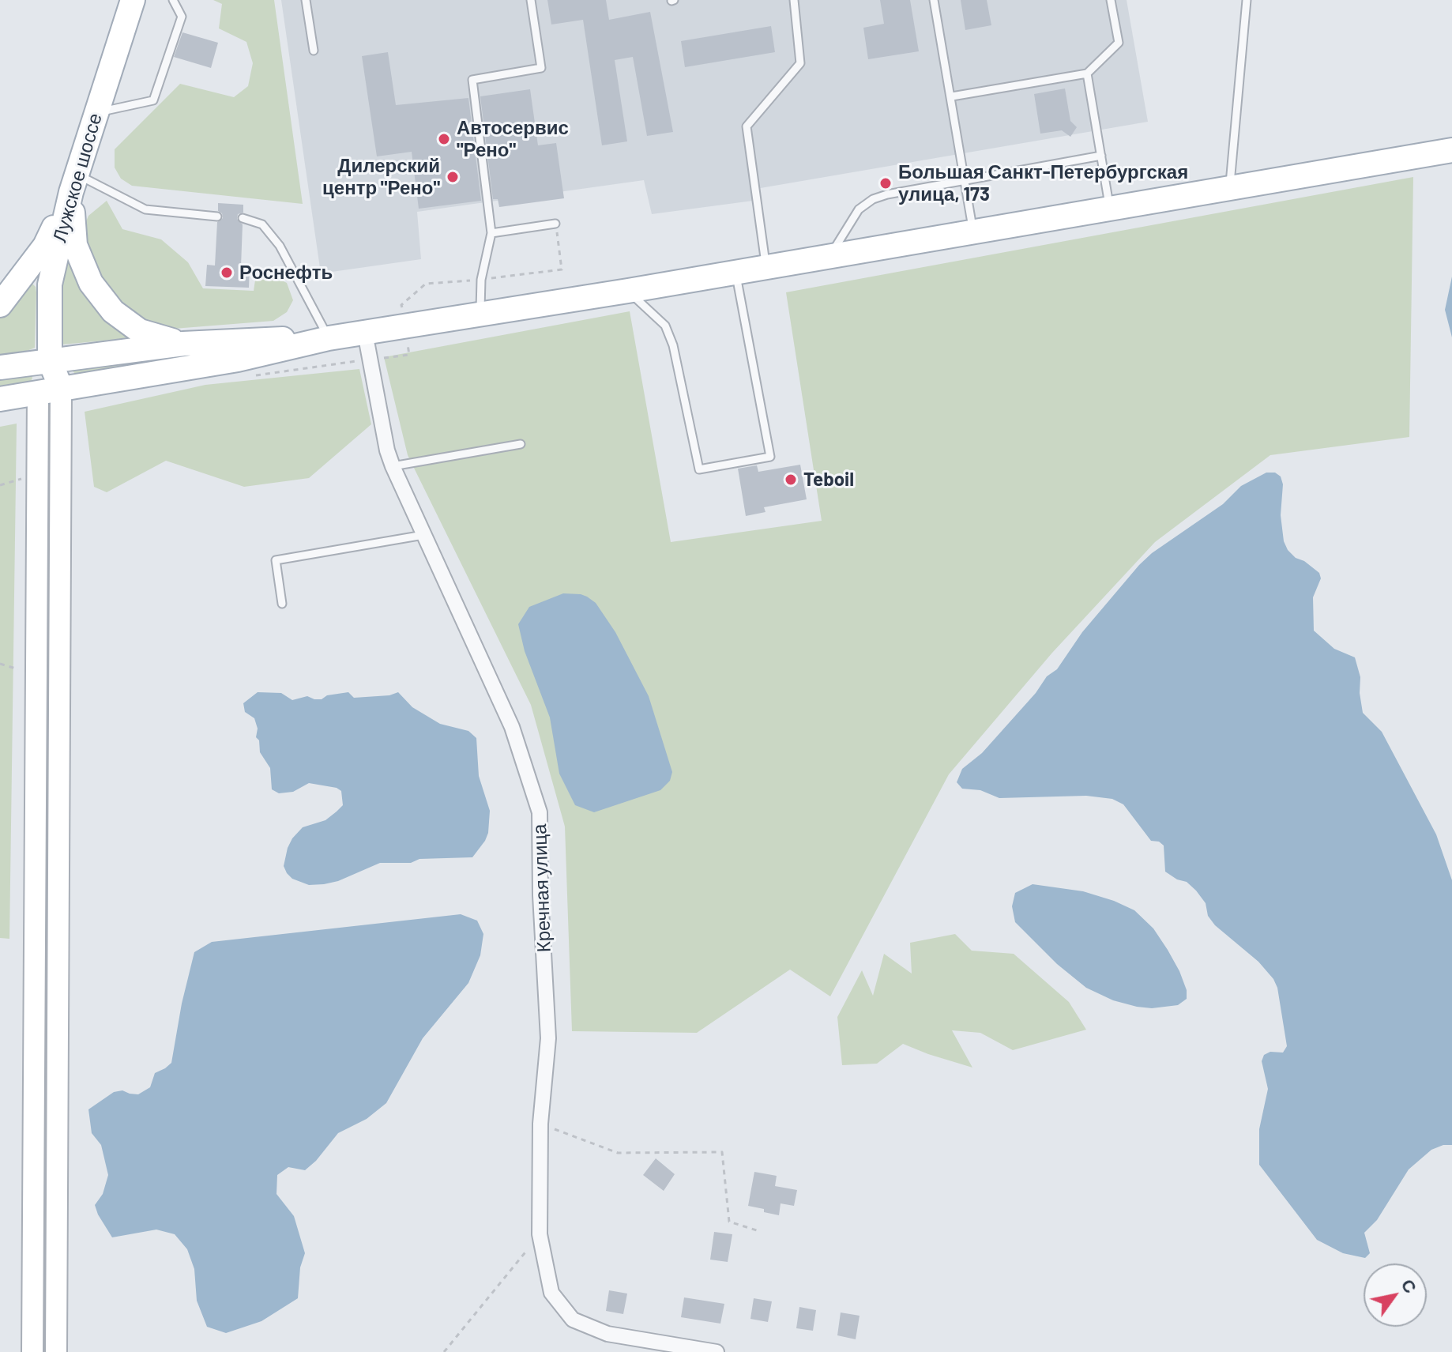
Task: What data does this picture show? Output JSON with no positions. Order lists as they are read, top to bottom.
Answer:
{
  "streets": {
    "main road": ["Лужское шоссе"],
    "street": ["Кречная улица"]
  },
  "places": [
    "Автосервис \"Рено\"",
    "Дилерский центр \"Рено\"",
    "Большая Санкт-Петербургская улица, 173",
    "Роснефть",
    "Teboil"
  ],
  "north": "top right"
}
